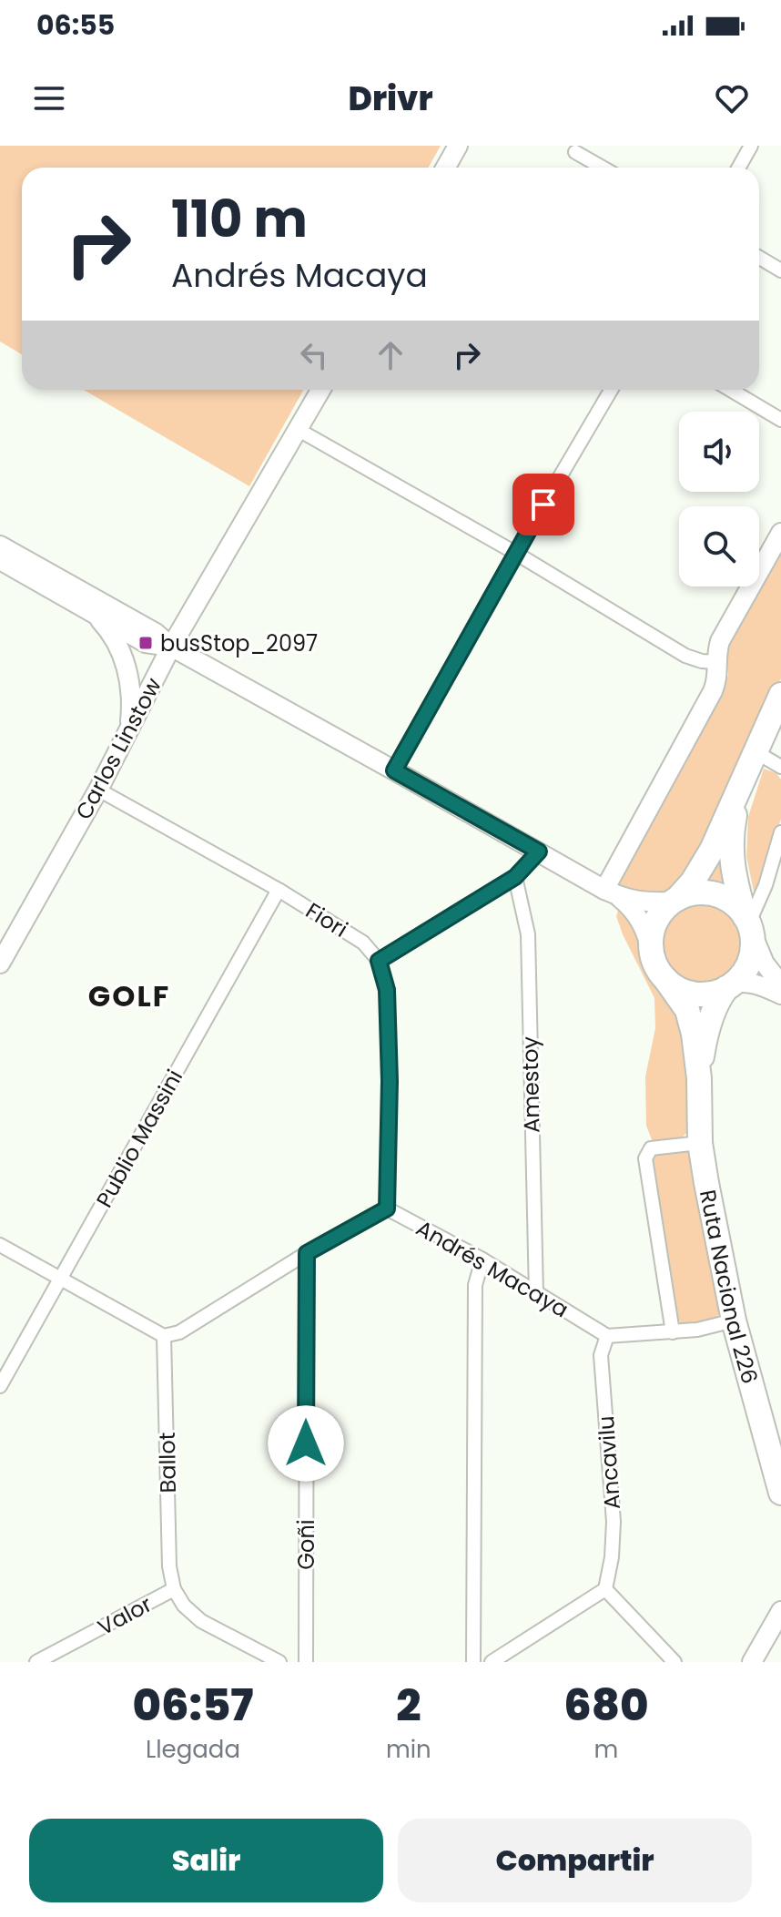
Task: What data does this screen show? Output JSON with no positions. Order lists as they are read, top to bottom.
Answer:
{
  "streets": {
    "highway": ["Ruta Nacional 226"],
    "main road": ["Carlos Linstow"],
    "street": [
      "Fiori",
      "Amestoy",
      "Publio Massini",
      "Andrés Macaya",
      "Ballot",
      "Ancavilu",
      "Goñi",
      "Valor"
    ]
  },
  "crossings": [
    ["Carlos Linstow", "Fiori"],
    ["Fiori", "Publio Massini"],
    ["Amestoy", "Andrés Macaya"],
    ["Andrés Macaya", "Ancavilu"],
    ["Ballot", "Valor"]
  ],
  "districts": ["GOLF"],
  "places": {
    "transit": ["busStop_2097"]
  },
  "page": {
    "status": "06:55",
    "header": "Drivr",
    "turn": ["110 m", "Andrés Macaya"],
    "eta": [
      "06:57",
      "Llegada",
      "2",
      "min",
      "680",
      "m"
    ],
    "buttons": ["Salir", "Compartir"]
  }
}
